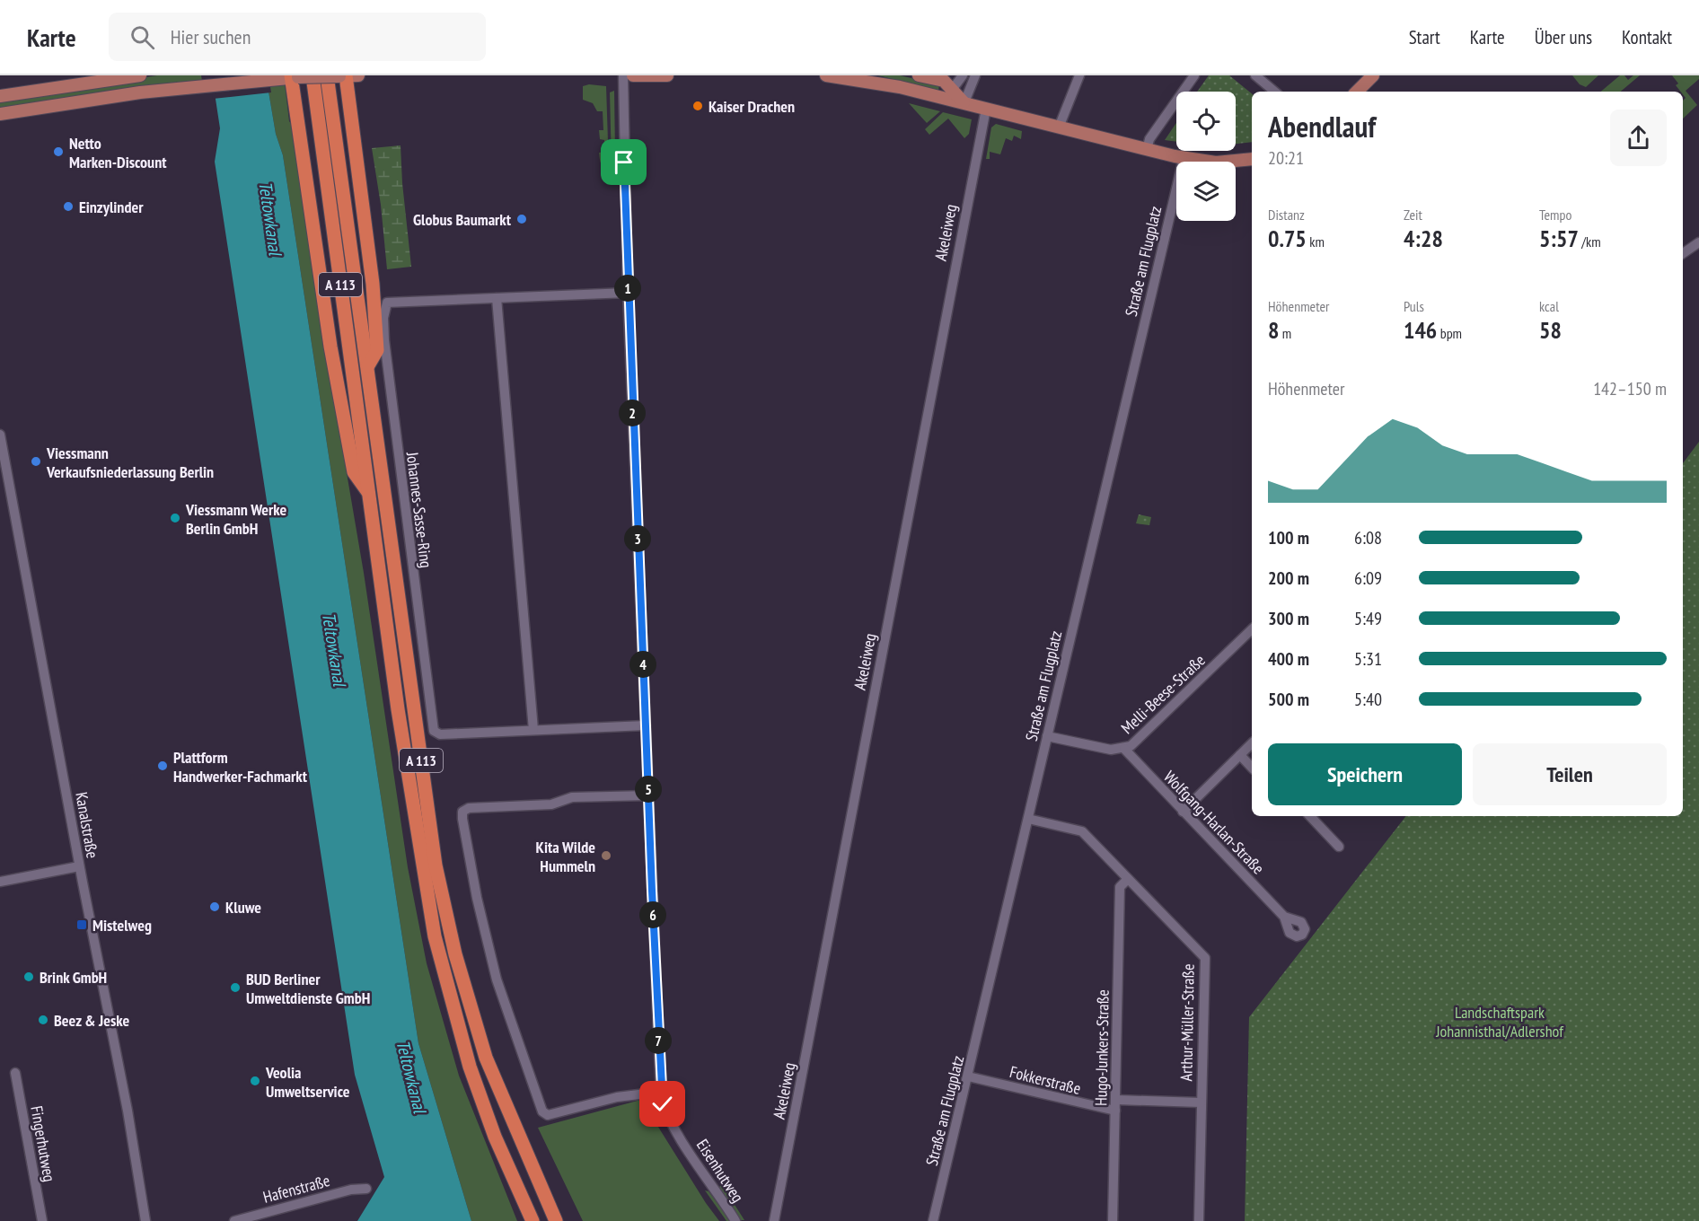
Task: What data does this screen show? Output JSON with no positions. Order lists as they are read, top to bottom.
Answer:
{
  "streets": {
    "highway": ["A 113"],
    "street": [
      "Akeleiweg",
      "Straße am Flugplatz",
      "Johannes-Sasse-Ring",
      "Melli-Beese-Straße",
      "Wolfgang-Harlan-Straße",
      "Kanalstraße",
      "Arthur-Müller-Straße",
      "Hugo-Junkers-Straße",
      "Fokkerstraße",
      "Fingerhutweg",
      "Eisenhutweg",
      "Hafenstraße"
    ]
  },
  "crossings": [
    ["Straße am Flugplatz", "Melli-Beese-Straße"],
    ["Straße am Flugplatz", "Arthur-Müller-Straße"],
    ["Straße am Flugplatz", "Fokkerstraße"],
    ["Johannes-Sasse-Ring", "Eisenhutweg"],
    ["Melli-Beese-Straße", "Wolfgang-Harlan-Straße"],
    ["Arthur-Müller-Straße", "Hugo-Junkers-Straße"],
    ["Hugo-Junkers-Straße", "Fokkerstraße"]
  ],
  "water": ["Teltowkanal"],
  "parks": ["Landschaftspark Johannisthal/Adlershof"],
  "places": {
    "other": [
      "Kaiser Drachen",
      "Netto Marken-Discount",
      "Einzylinder",
      "Globus Baumarkt",
      "Viessmann Verkaufsniederlassung Berlin",
      "Viessmann Werke Berlin GmbH",
      "Plattform Handwerker-Fachmarkt",
      "Kita Wilde Hummeln",
      "Kluwe",
      "Brink GmbH",
      "BUD Berliner Umweltdienste GmbH",
      "Beez & Jeske",
      "Veolia Umweltservice"
    ],
    "transit": ["Mistelweg"]
  },
  "page": {
    "header": "Karte",
    "search": "Hier suchen",
    "nav": [
      "Start",
      "Karte",
      "Über uns",
      "Kontakt"
    ],
    "heading": ["Abendlauf", "20:21"],
    "stats": [
      ["Distanz", "0.75 km"],
      ["Zeit", "4:28"],
      ["Tempo", "5:57 /km"],
      ["Höhenmeter", "8 m"],
      ["Puls", "146 bpm"],
      ["kcal", "58"]
    ],
    "pins": [
      "1",
      "2",
      "3",
      "4",
      "5",
      "6",
      "7"
    ],
    "chart": ["Höhenmeter", "142–150 m"],
    "list": [
      {
        "name": "100 m",
        "note": "6:08"
      },
      {
        "name": "200 m",
        "note": "6:09"
      },
      {
        "name": "300 m",
        "note": "5:49"
      },
      {
        "name": "400 m",
        "note": "5:31"
      },
      {
        "name": "500 m",
        "note": "5:40"
      }
    ],
    "buttons": ["Speichern", "Teilen"]
  }
}
